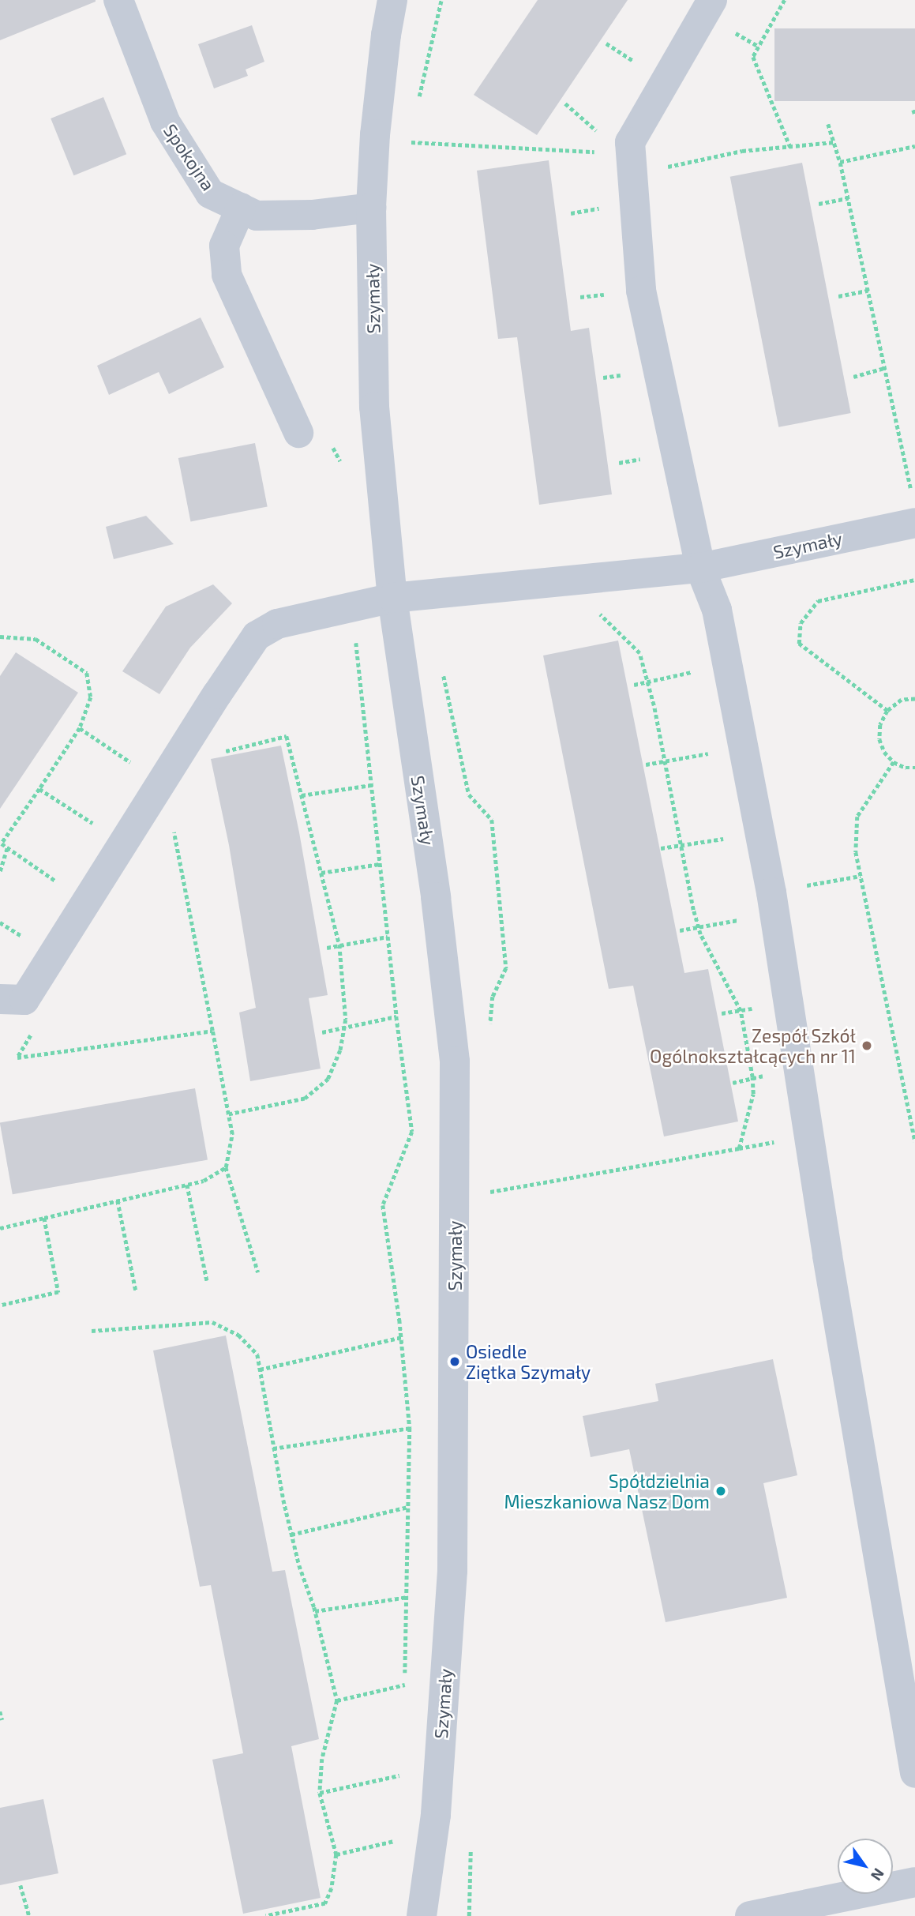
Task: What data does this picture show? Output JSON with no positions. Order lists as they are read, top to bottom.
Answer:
{
  "streets": {
    "street": ["Spokojna", "Szymały"]
  },
  "crossings": [
    ["Spokojna", "Szymały"]
  ],
  "places": ["Zespół Szkół Ogólnokształcących nr 11", "Osiedle Ziętka Szymały", "Spółdzielnia Mieszkaniowa Nasz Dom"],
  "north": "bottom right"
}
